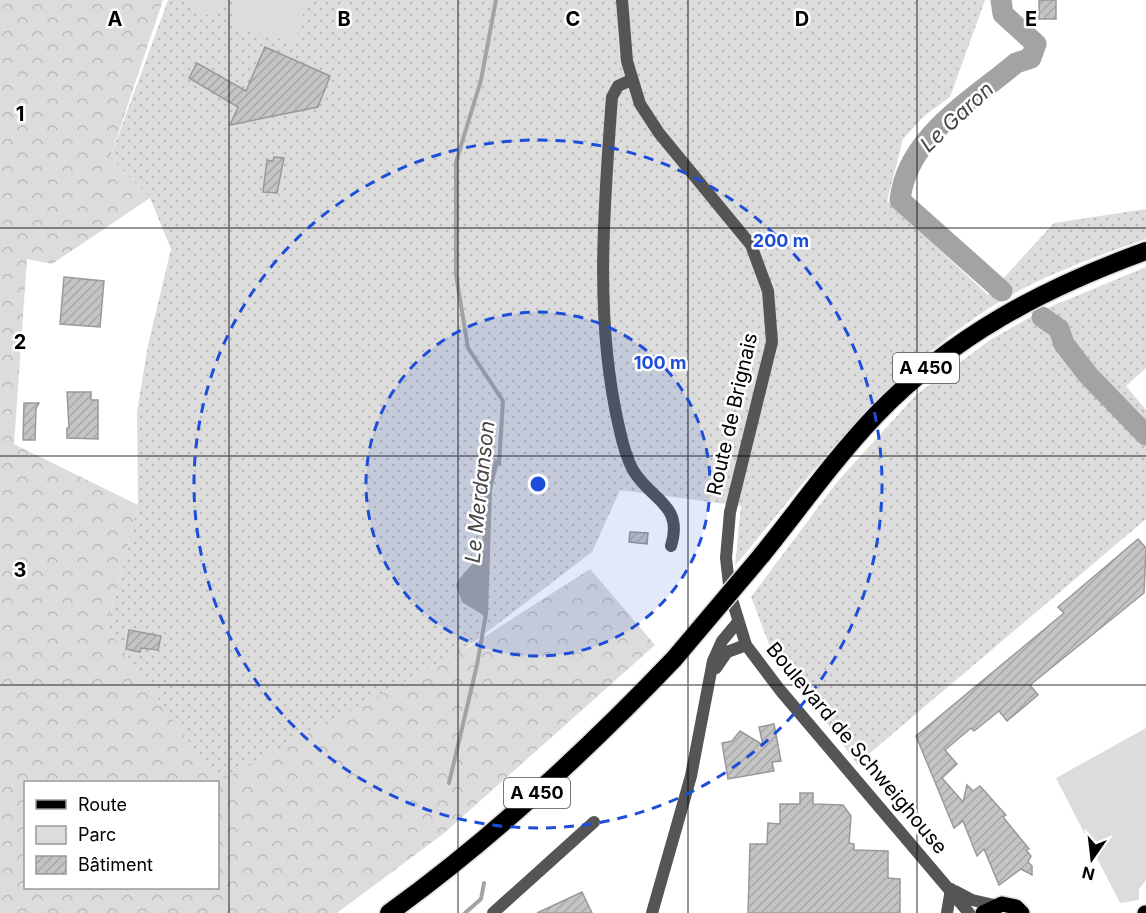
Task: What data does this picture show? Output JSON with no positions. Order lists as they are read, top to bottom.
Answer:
{
  "streets": {
    "highway": ["A 450"],
    "street": ["Route de Brignais", "Boulevard de Schweighouse"]
  },
  "crossings": [
    ["Route de Brignais", "Boulevard de Schweighouse"]
  ],
  "water": ["Le Garon", "Le Merdanson"],
  "legend": ["Route", "Parc", "Bâtiment"],
  "north": "bottom",
  "grid": {
    "columns": [
      "A",
      "B",
      "C",
      "D",
      "E"
    ],
    "rows": ["1", "2", "3"]
  },
  "rings": ["200 m", "100 m"]
}
